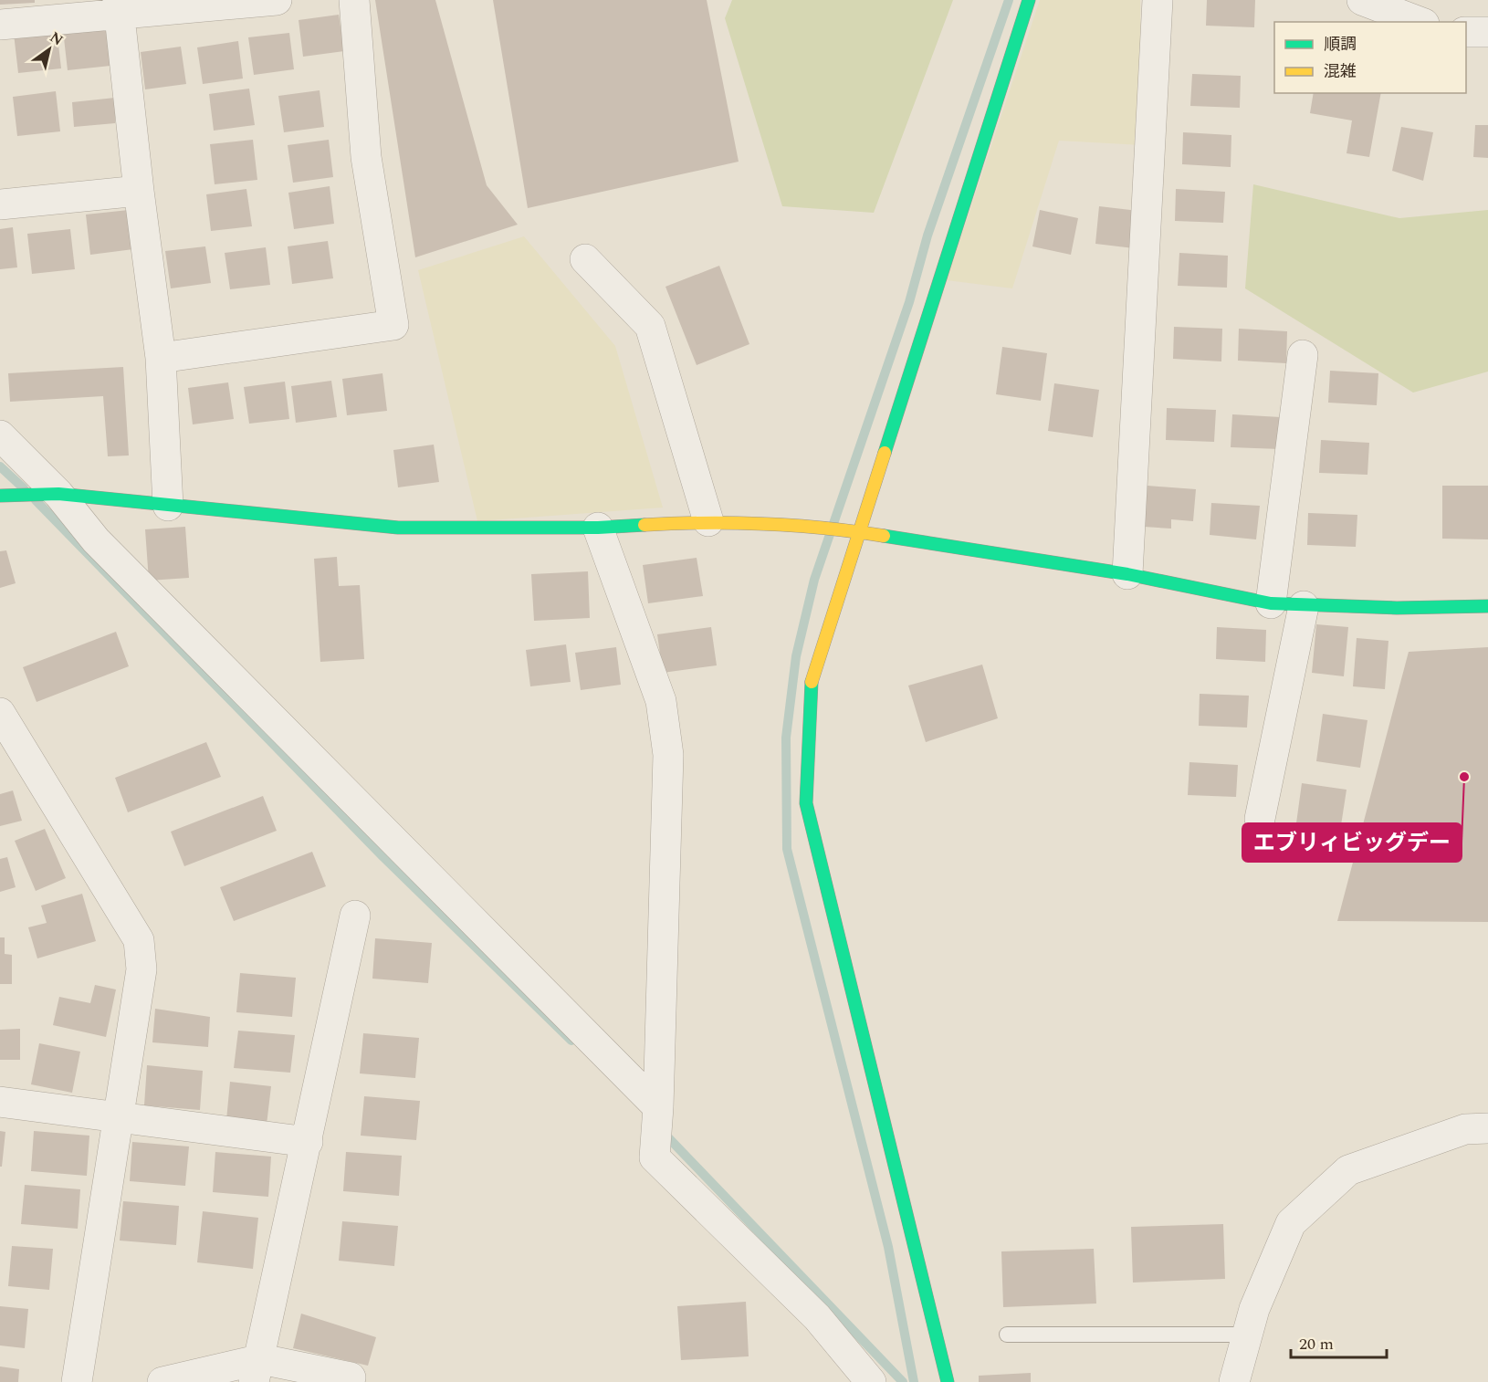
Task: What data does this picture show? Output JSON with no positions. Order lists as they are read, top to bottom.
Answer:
{
  "places": ["エブリィビッグデー"],
  "legend": ["順調", "混雑"],
  "scale_bar": "20 m",
  "north": "top right"
}
